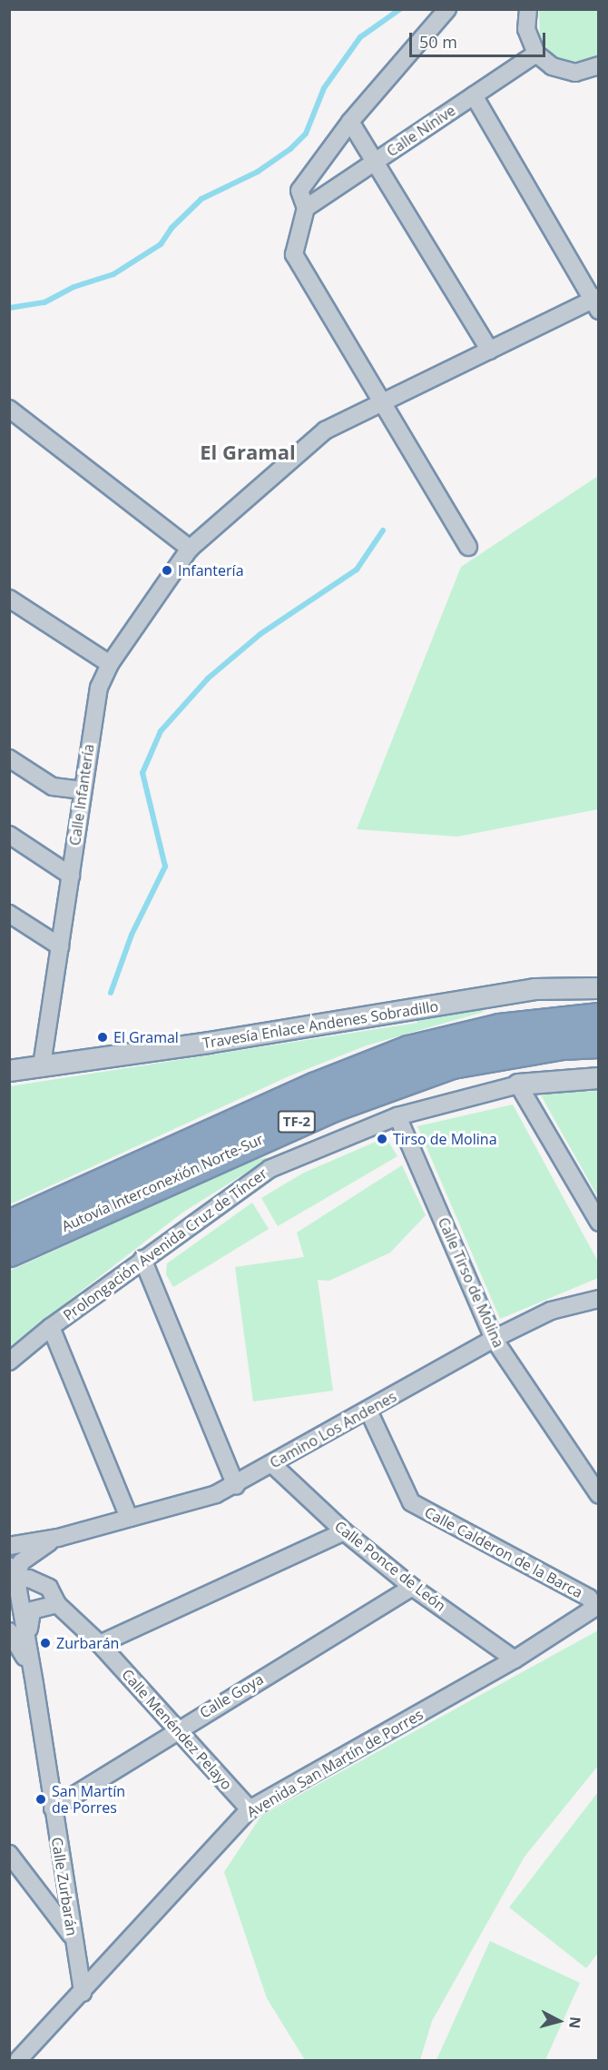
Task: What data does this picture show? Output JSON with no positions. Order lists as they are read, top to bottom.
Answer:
{
  "streets": {
    "highway": ["TF-2", "Autovía Interconexión Norte-Sur"],
    "street": [
      "Calle Nínive",
      "Calle Infantería",
      "Travesía Enlace Andenes Sobradillo",
      "Prolongación Avenida Cruz de Tíncer",
      "Calle Tirso de Molina",
      "Camino Los Andenes",
      "Calle Calderon de la Barca",
      "Calle Ponce de León",
      "Calle Goya",
      "Calle Menéndez Pelayo",
      "Avenida San Martín de Porres",
      "Calle Zurbarán"
    ]
  },
  "crossings": [
    ["Calle Infantería", "Travesía Enlace Andenes Sobradillo"],
    ["Prolongación Avenida Cruz de Tíncer", "Calle Tirso de Molina"],
    ["Calle Tirso de Molina", "Camino Los Andenes"],
    ["Camino Los Andenes", "Calle Calderon de la Barca"],
    ["Camino Los Andenes", "Calle Ponce de León"],
    ["Camino Los Andenes", "Calle Menéndez Pelayo"],
    ["Camino Los Andenes", "Calle Zurbarán"],
    ["Calle Calderon de la Barca", "Avenida San Martín de Porres"],
    ["Calle Ponce de León", "Calle Goya"],
    ["Calle Ponce de León", "Avenida San Martín de Porres"],
    ["Calle Goya", "Calle Menéndez Pelayo"],
    ["Calle Goya", "Calle Zurbarán"],
    ["Calle Menéndez Pelayo", "Avenida San Martín de Porres"],
    ["Calle Menéndez Pelayo", "Calle Zurbarán"],
    ["Avenida San Martín de Porres", "Calle Zurbarán"]
  ],
  "districts": ["El Gramal"],
  "places": [
    "Infantería",
    "El Gramal",
    "Tirso de Molina",
    "Zurbarán",
    "San Martín de Porres"
  ],
  "scale_bar": "50 m",
  "north": "right"
}
